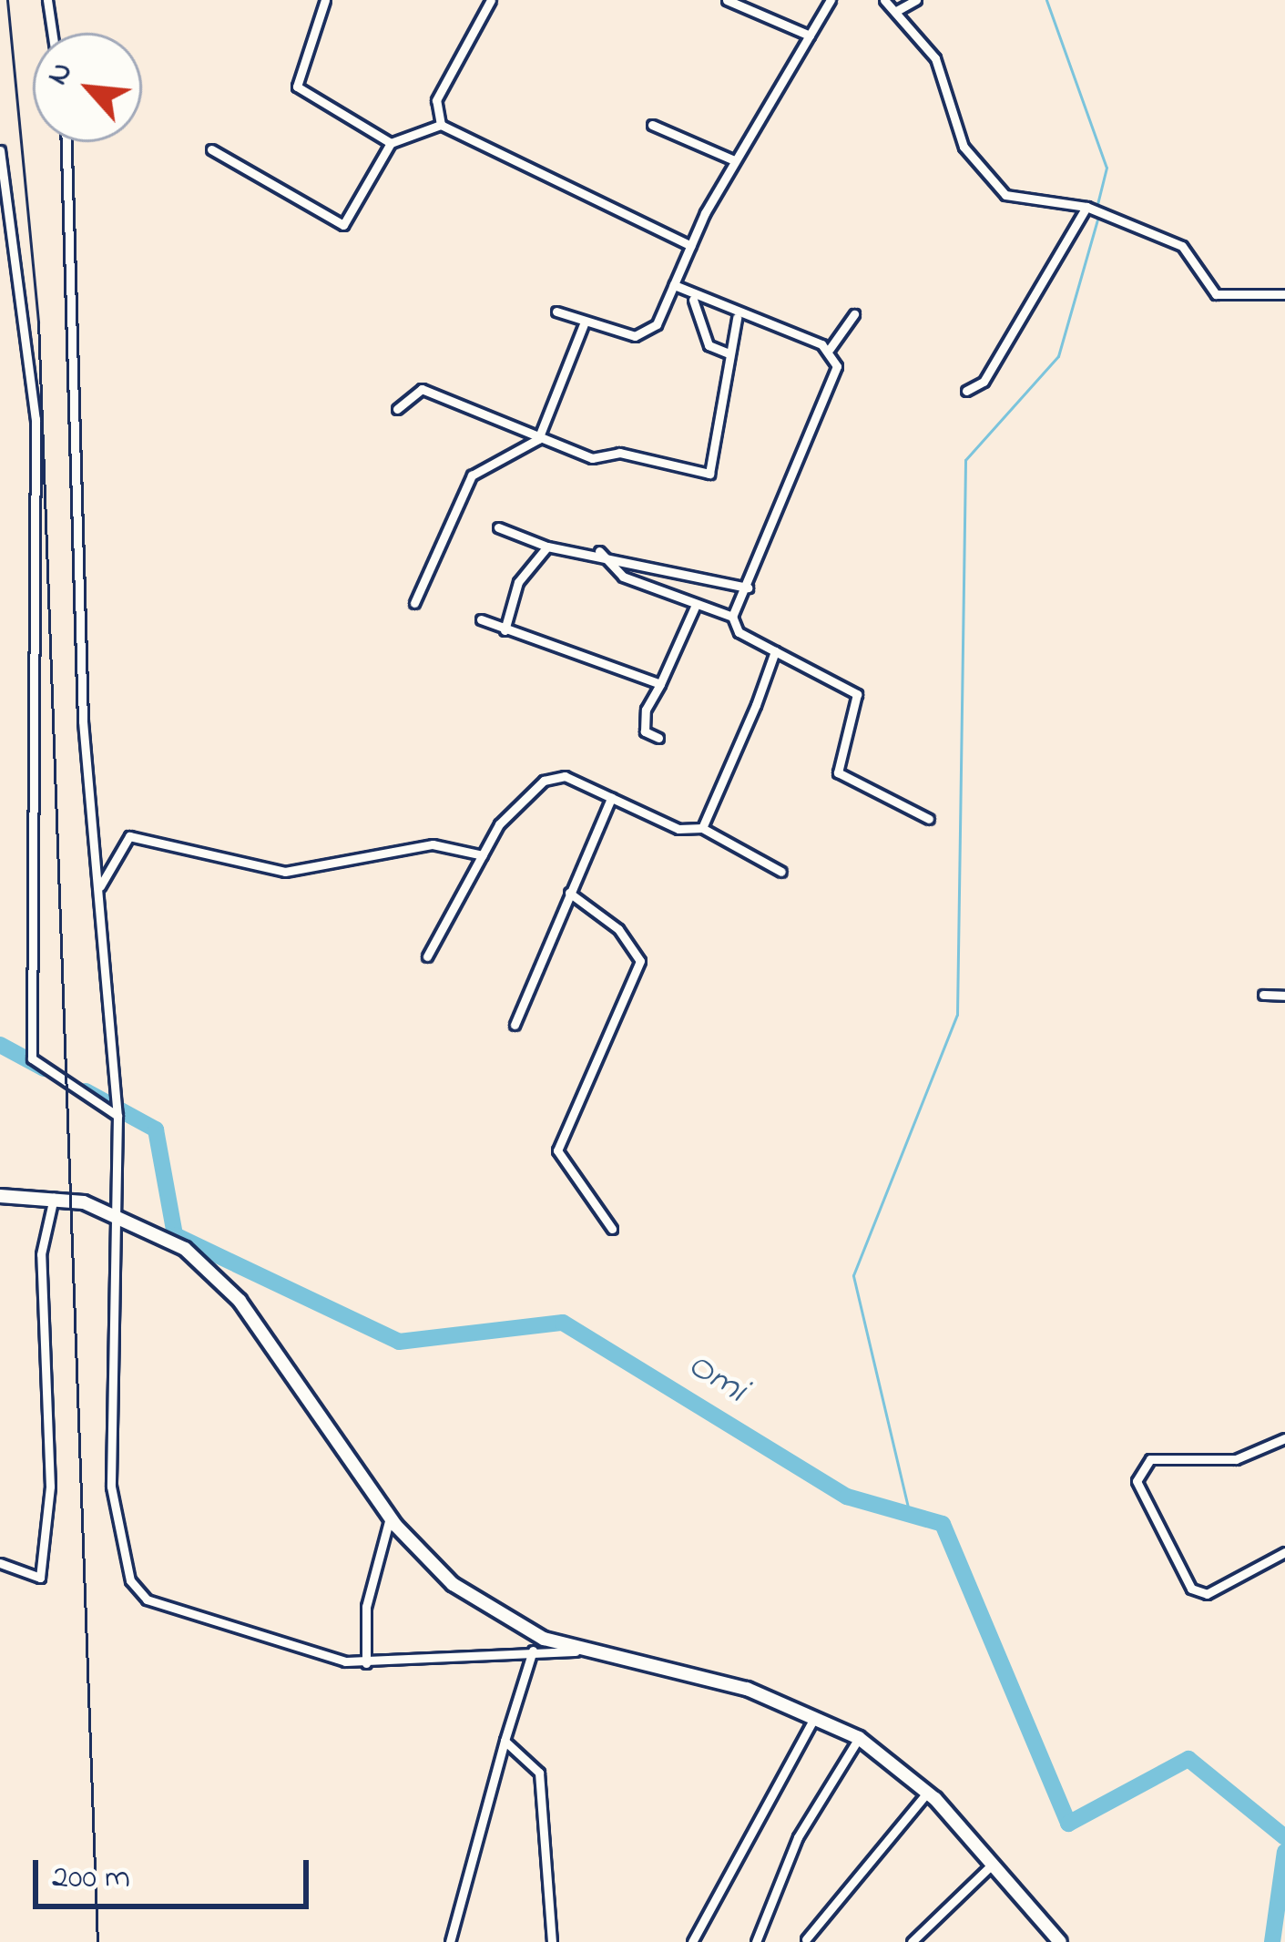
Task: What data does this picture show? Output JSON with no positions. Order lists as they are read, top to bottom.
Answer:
{
  "water": ["Omi"],
  "scale_bar": "200 m",
  "north": "top left"
}
